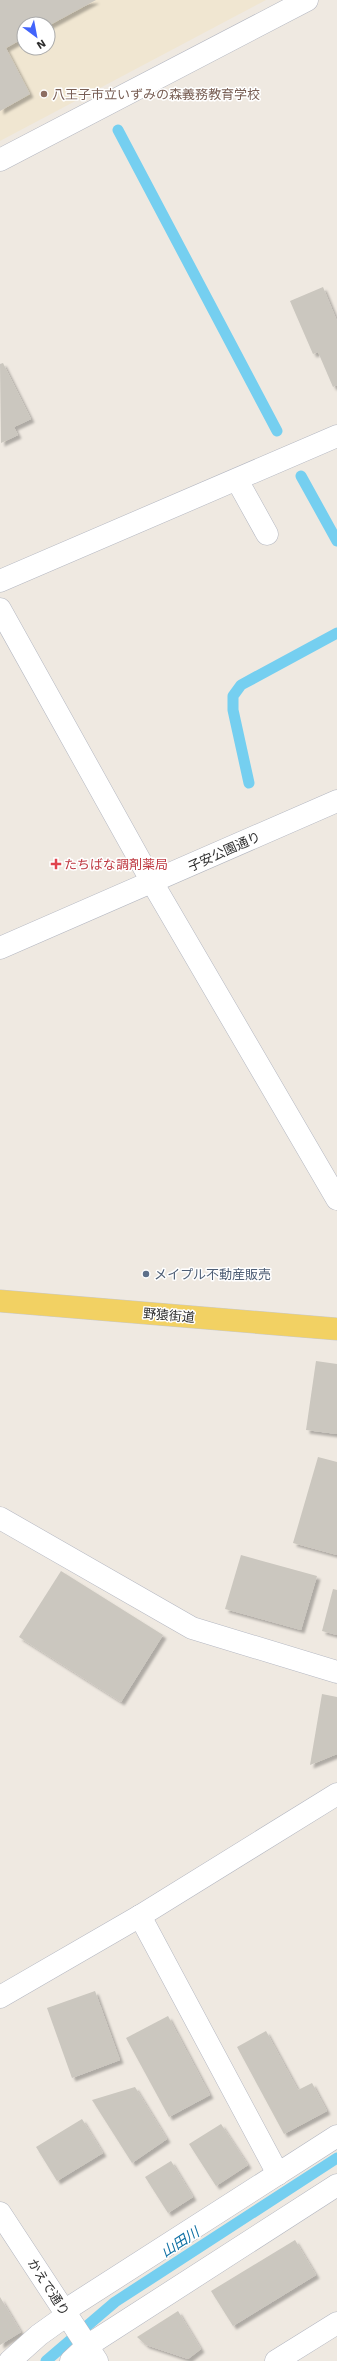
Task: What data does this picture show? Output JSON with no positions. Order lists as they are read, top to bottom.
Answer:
{
  "streets": {
    "main road": ["野猿街道"],
    "street": ["子安公園通り", "かえで通り"]
  },
  "water": ["山田川"],
  "places": {
    "other": ["八王子市立いずみの森義務教育学校", "メイプル不動産販売"],
    "health": ["たちばな調剤薬局"]
  },
  "north": "bottom right"
}
